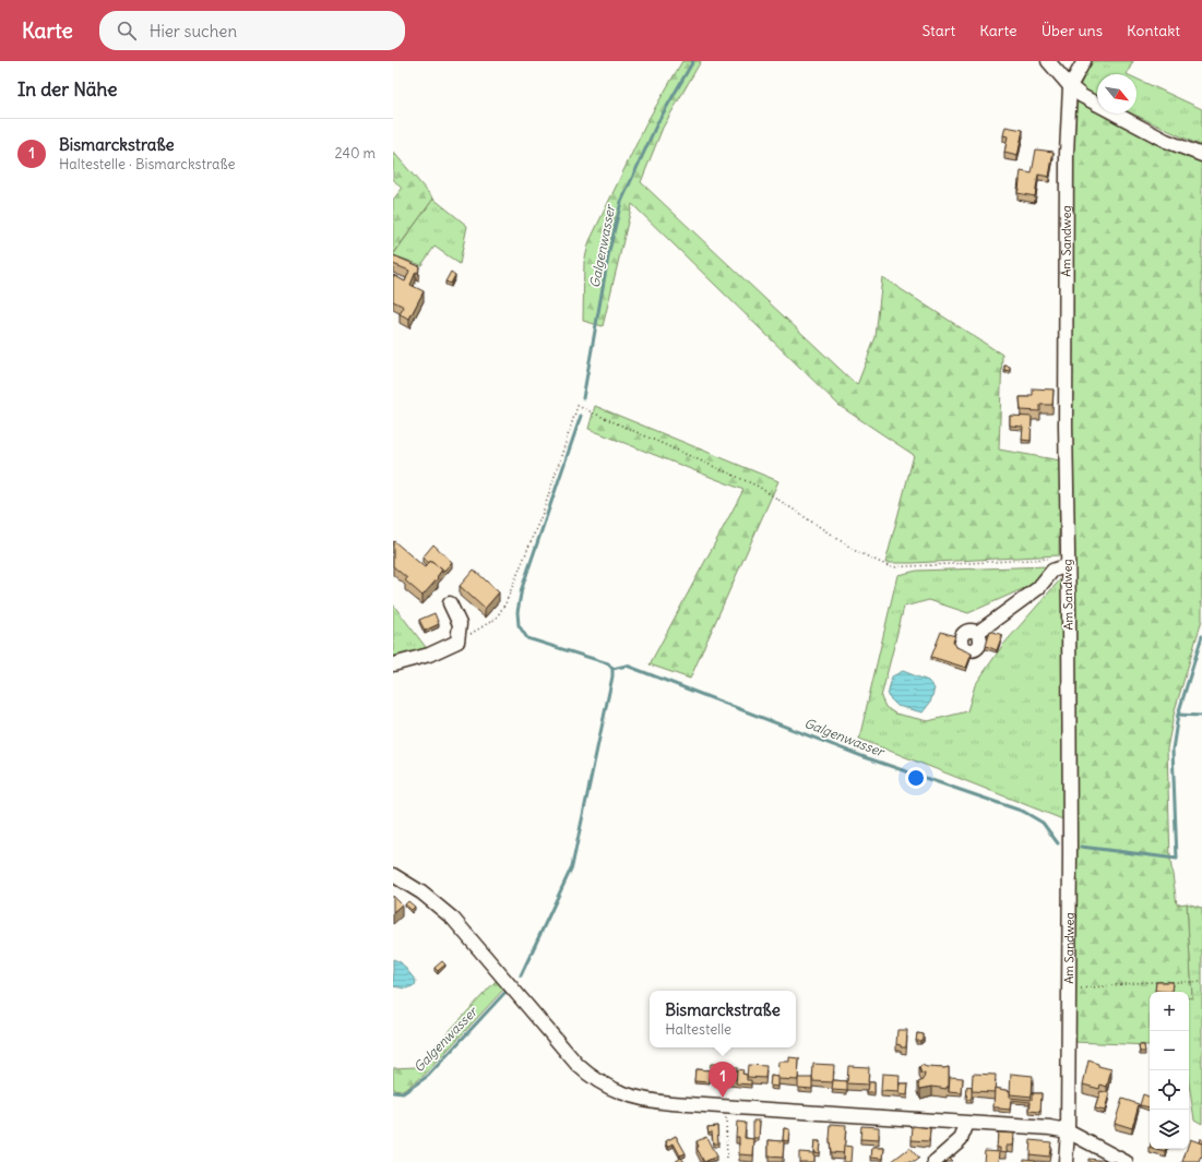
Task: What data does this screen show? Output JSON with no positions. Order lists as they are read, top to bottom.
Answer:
{
  "streets": {
    "street": ["Am Sandweg"]
  },
  "water": ["Galgenwasser"],
  "north": "bottom right",
  "page": {
    "header": "Karte",
    "search": "Hier suchen",
    "nav": [
      "Start",
      "Karte",
      "Über uns",
      "Kontakt"
    ],
    "heading": "In der Nähe",
    "list": [
      {
        "mark": "1",
        "name": "Bismarckstraße",
        "note": "Haltestelle · Bismarckstraße",
        "value": "240 m"
      }
    ],
    "popup": ["Bismarckstraße", "Haltestelle"],
    "map_buttons": ["+", "−"],
    "pins": "1"
  }
}
